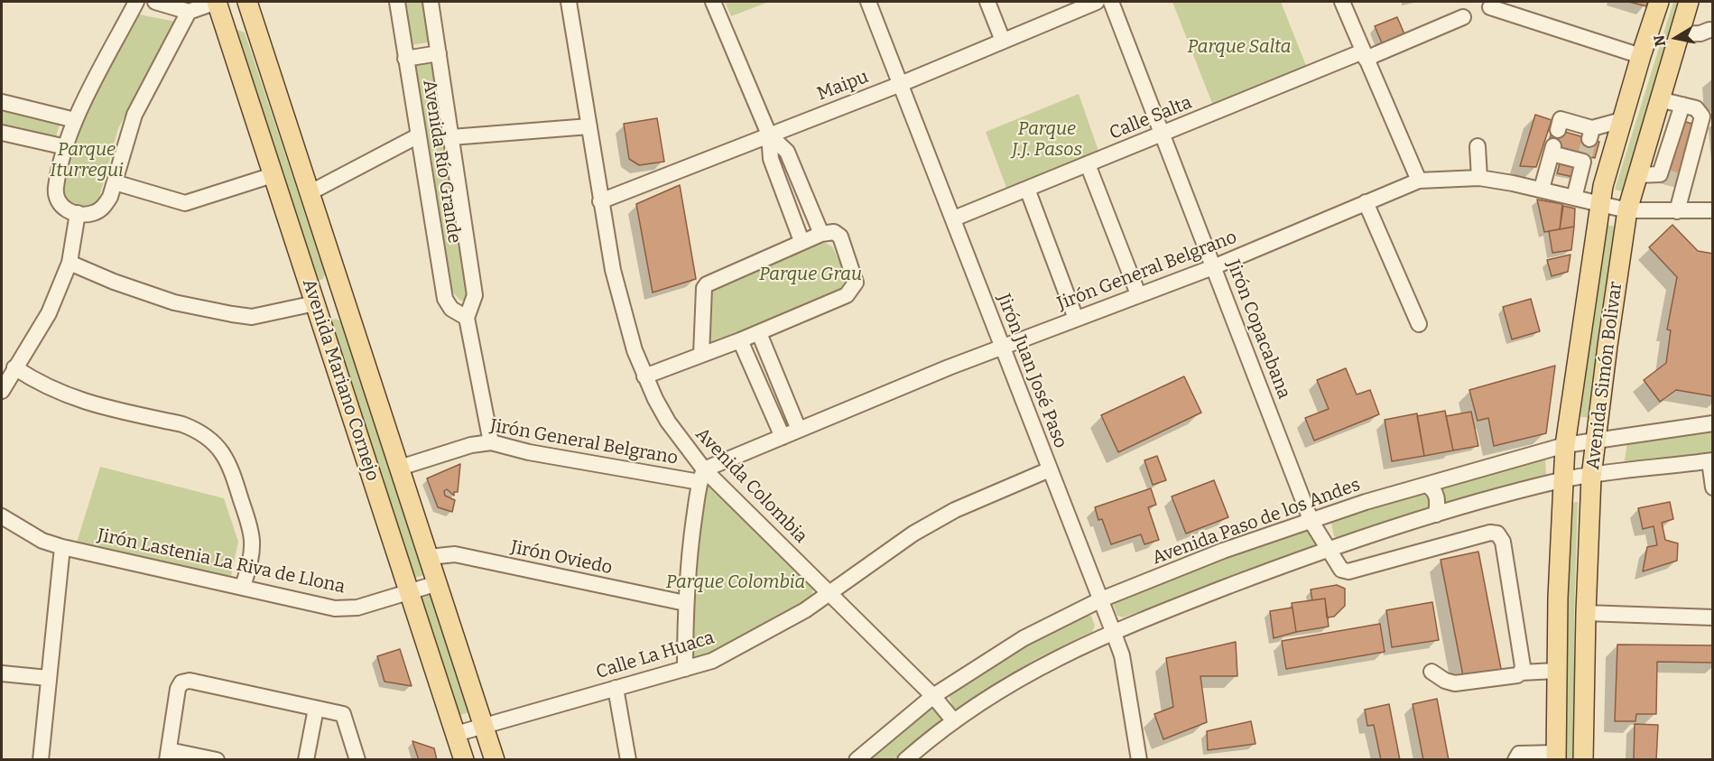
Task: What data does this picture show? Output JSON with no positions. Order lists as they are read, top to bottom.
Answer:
{
  "streets": {
    "main road": ["Avenida Simón Bolivar", "Avenida Mariano Cornejo"],
    "street": [
      "Maipu",
      "Calle Salta",
      "Avenida Río Grande",
      "Jirón General Belgrano",
      "Jirón Copacabana",
      "Jirón Juan José Paso",
      "Avenida Colombia",
      "Avenida Paso de los Andes",
      "Jirón Oviedo",
      "Jirón Lastenia La Riva de Llona",
      "Calle La Huaca"
    ]
  },
  "crossings": [
    ["Maipu", "Jirón Juan José Paso"],
    ["Maipu", "Avenida Colombia"],
    ["Calle Salta", "Jirón Copacabana"],
    ["Calle Salta", "Jirón Juan José Paso"],
    ["Avenida Río Grande", "Jirón General Belgrano"],
    ["Jirón General Belgrano", "Jirón Copacabana"],
    ["Jirón General Belgrano", "Jirón Juan José Paso"],
    ["Jirón General Belgrano", "Avenida Simón Bolivar"],
    ["Jirón General Belgrano", "Avenida Mariano Cornejo"],
    ["Jirón General Belgrano", "Avenida Colombia"],
    ["Jirón Copacabana", "Avenida Paso de los Andes"],
    ["Jirón Juan José Paso", "Avenida Paso de los Andes"],
    ["Jirón Juan José Paso", "Calle La Huaca"],
    ["Avenida Simón Bolivar", "Avenida Paso de los Andes"],
    ["Avenida Mariano Cornejo", "Jirón Oviedo"],
    ["Avenida Mariano Cornejo", "Jirón Lastenia La Riva de Llona"],
    ["Avenida Mariano Cornejo", "Calle La Huaca"],
    ["Avenida Colombia", "Avenida Paso de los Andes"],
    ["Avenida Colombia", "Calle La Huaca"]
  ],
  "parks": [
    "Parque Salta",
    "Parque J.J. Pasos",
    "Parque Iturregui",
    "Parque Grau",
    "Parque Colombia"
  ],
  "north": "left"
}
